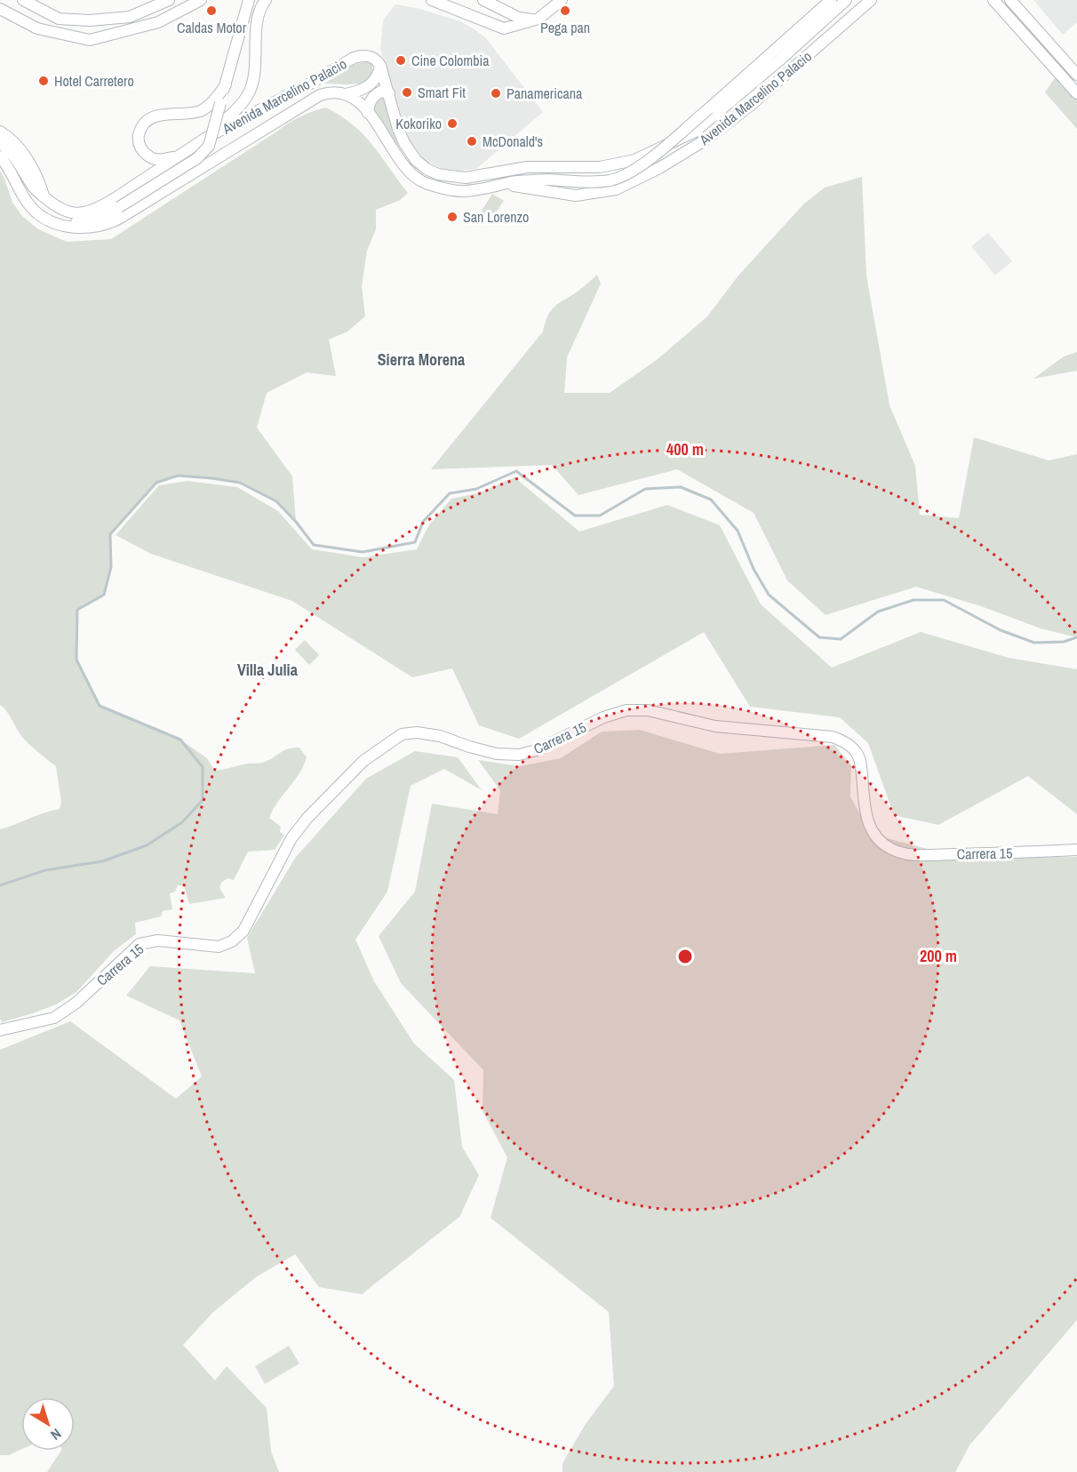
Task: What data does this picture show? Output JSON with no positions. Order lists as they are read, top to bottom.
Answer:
{
  "streets": {
    "main road": ["Avenida Marcelino Palacio", "Carrera 15"]
  },
  "districts": ["Sierra Morena", "Villa Julia"],
  "places": [
    "Caldas Motor",
    "Pega pan",
    "Cine Colombia",
    "Hotel Carretero",
    "Smart Fit",
    "Panamericana",
    "Kokoriko",
    "McDonald's",
    "San Lorenzo"
  ],
  "north": "bottom right",
  "rings": ["400 m", "200 m"]
}
